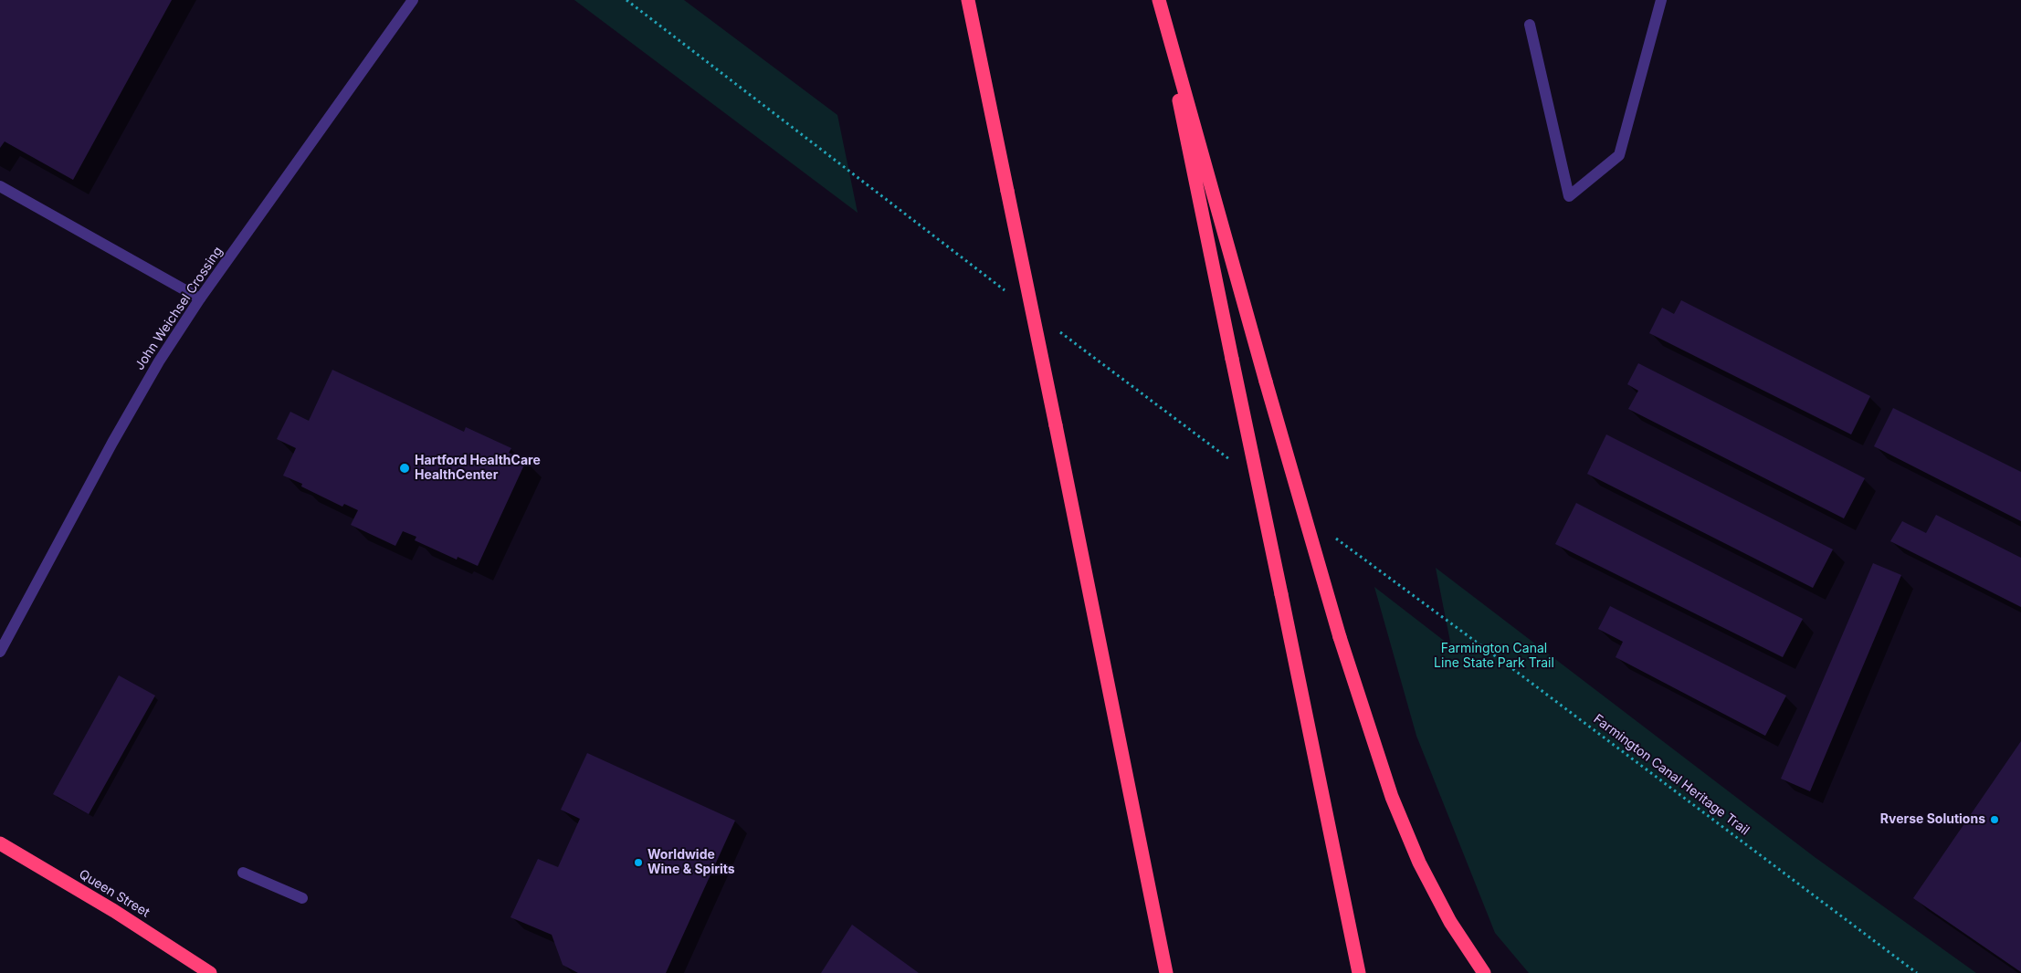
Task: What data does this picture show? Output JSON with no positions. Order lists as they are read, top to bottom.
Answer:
{
  "streets": {
    "highway": ["Queen Street"],
    "street": ["John Weichsel Crossing"],
    "path": ["Farmington Canal Heritage Trail"]
  },
  "parks": ["Farmington Canal Line State Park Trail"],
  "places": ["Hartford HealthCare HealthCenter", "Rverse Solutions", "Worldwide Wine & Spirits"]
}
